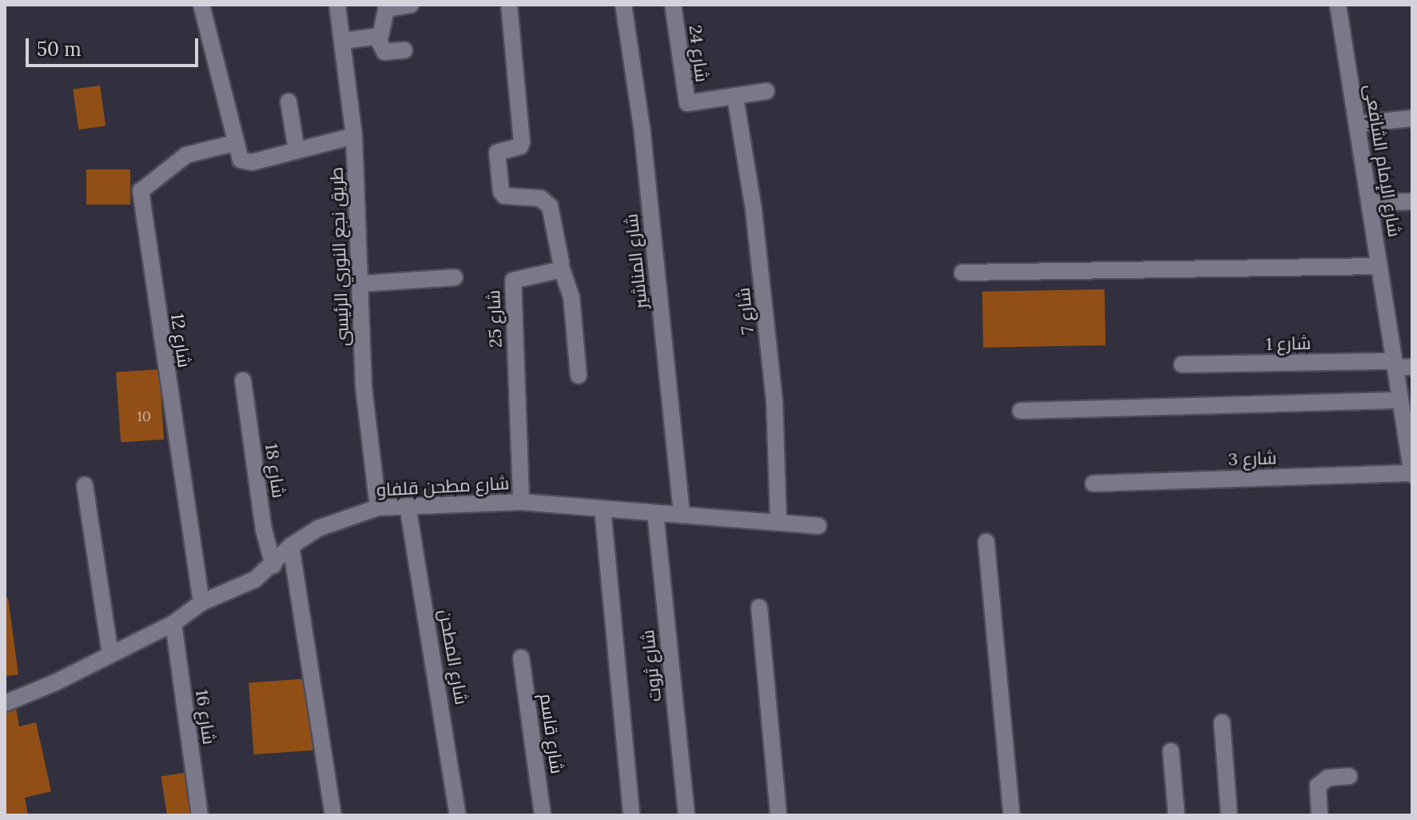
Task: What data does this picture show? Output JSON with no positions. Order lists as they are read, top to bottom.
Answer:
{
  "streets": {
    "street": [
      "شارع 24",
      "شارع الإمام الشافعى",
      "طريق نجع النوري الرئيسى",
      "شارع المناشير",
      "شارع 7",
      "شارع 25",
      "شارع 12",
      "شارع 1",
      "شارع 3",
      "شارع 18",
      "شارع مطحن قلفاو",
      "شارع المطحن",
      "شارع ثروت",
      "شارع 16",
      "شارع قاسم"
    ]
  },
  "crossings": [
    ["شارع 24", "شارع 7"],
    ["شارع الإمام الشافعى", "شارع 1"],
    ["شارع الإمام الشافعى", "شارع 3"],
    ["طريق نجع النوري الرئيسى", "شارع مطحن قلفاو"],
    ["شارع المناشير", "شارع مطحن قلفاو"],
    ["شارع 7", "شارع مطحن قلفاو"],
    ["شارع 25", "شارع مطحن قلفاو"],
    ["شارع 12", "شارع مطحن قلفاو"],
    ["شارع 18", "شارع مطحن قلفاو"],
    ["شارع مطحن قلفاو", "شارع المطحن"],
    ["شارع مطحن قلفاو", "شارع ثروت"],
    ["شارع مطحن قلفاو", "شارع 16"]
  ],
  "house_numbers": ["10"],
  "scale_bar": "50 m"
}
